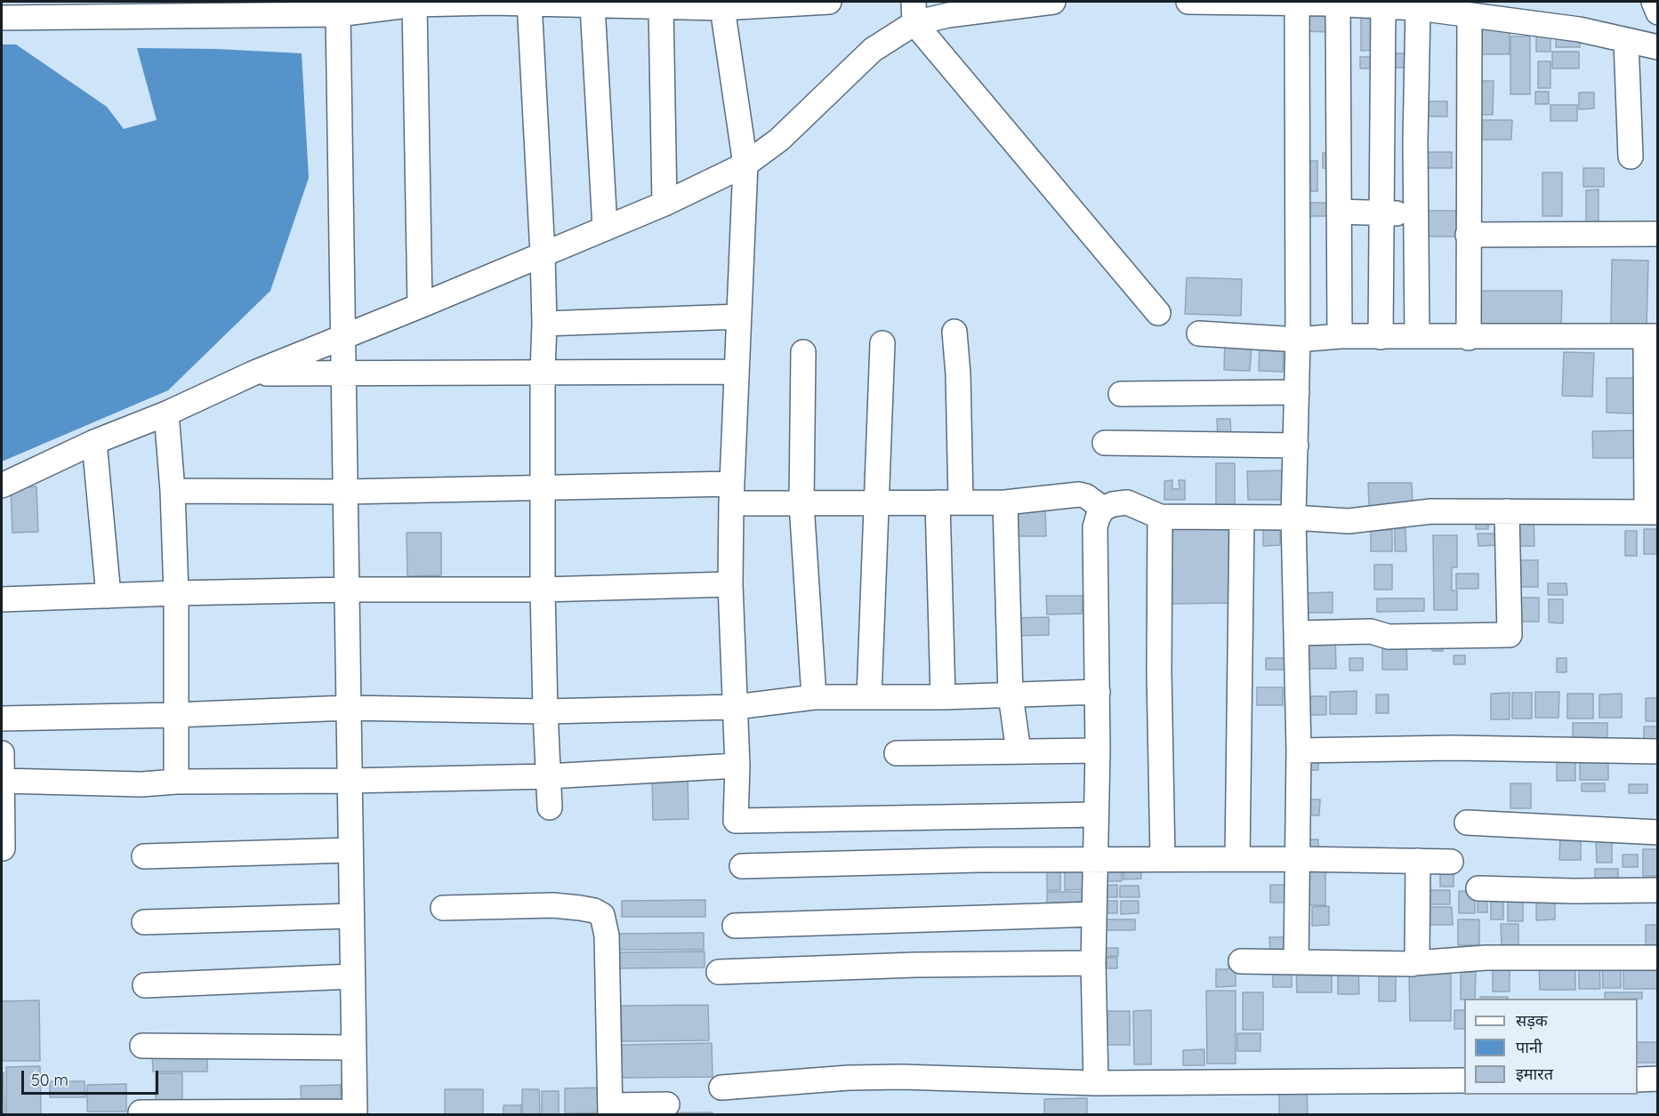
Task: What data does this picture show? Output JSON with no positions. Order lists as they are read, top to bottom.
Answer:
{
  "legend": ["सड़क", "पानी", "इमारत"],
  "scale_bar": "50 m"
}
